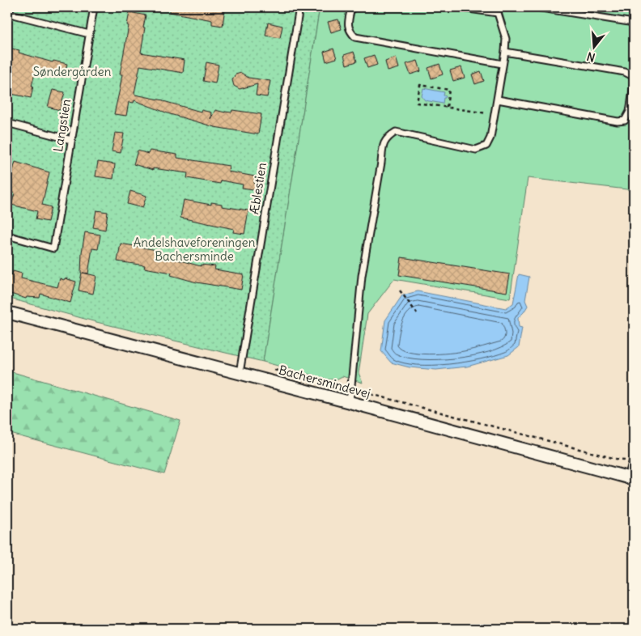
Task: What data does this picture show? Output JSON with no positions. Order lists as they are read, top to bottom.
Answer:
{
  "streets": {
    "street": ["Bachersmindevej"],
    "lane": ["Langstien", "Æblestien"]
  },
  "crossings": [
    ["Æblestien", "Bachersmindevej"]
  ],
  "parks": ["Søndergården", "Andelshaveforeningen Bachersminde"],
  "north": "bottom"
}
